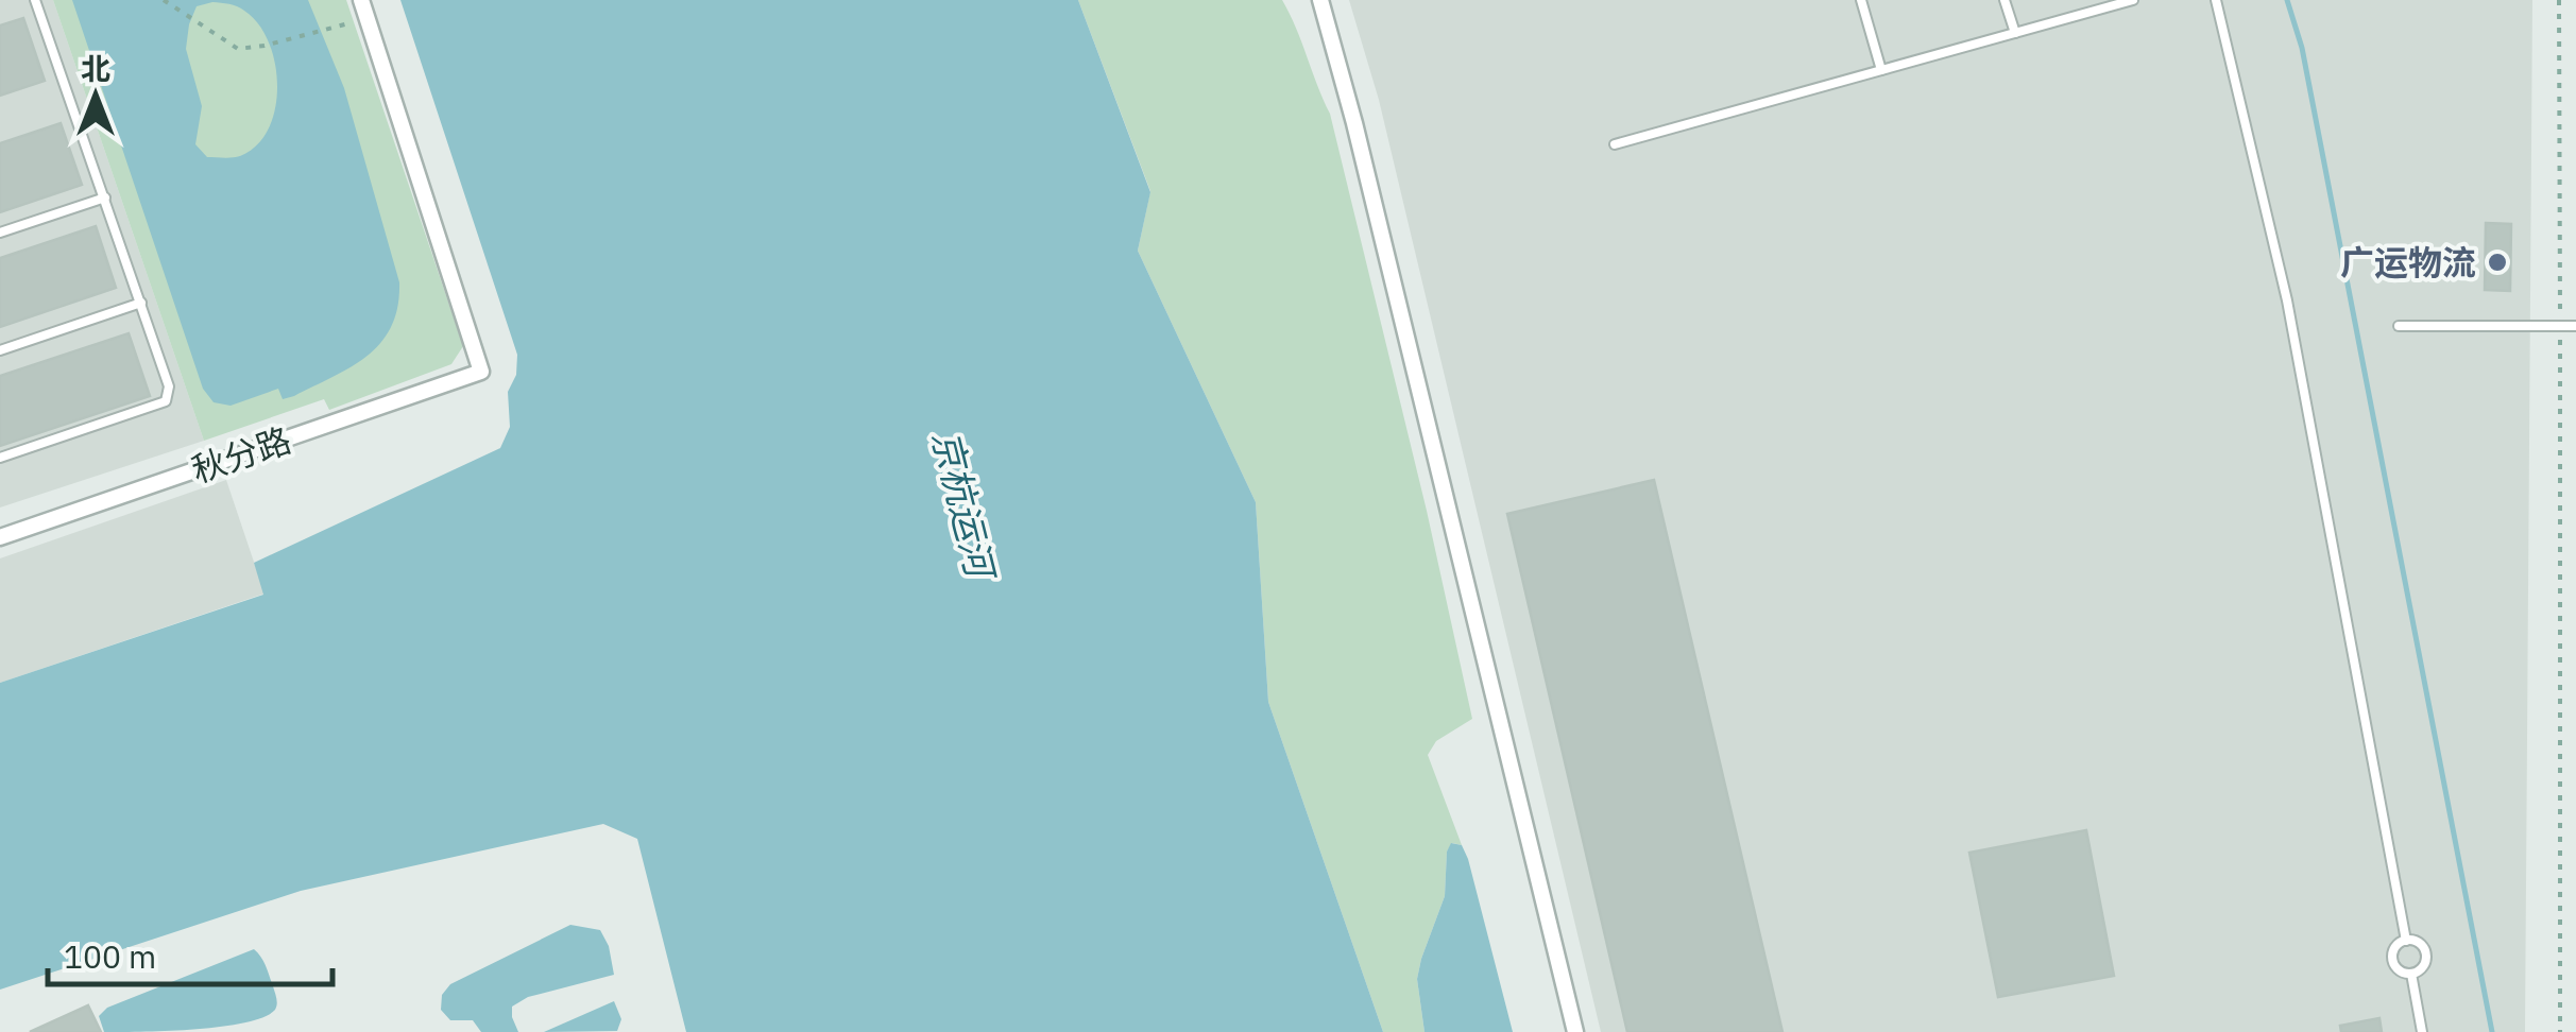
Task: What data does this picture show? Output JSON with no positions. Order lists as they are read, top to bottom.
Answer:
{
  "streets": {
    "street": ["秋分路"]
  },
  "water": ["京杭运河"],
  "places": ["广运物流"],
  "scale_bar": "100 m",
  "north": "top"
}
